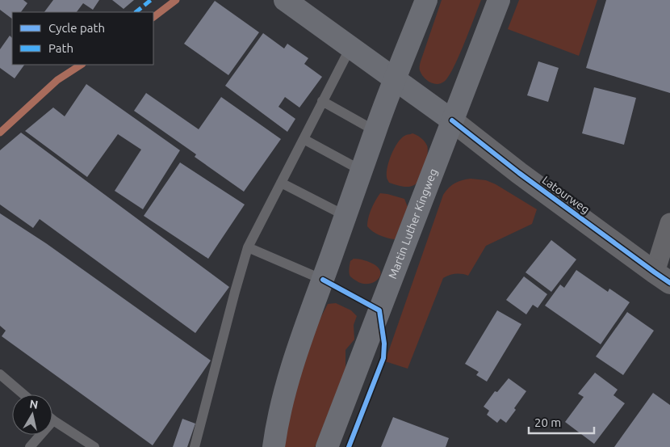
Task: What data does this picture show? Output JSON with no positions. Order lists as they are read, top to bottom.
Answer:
{
  "streets": {
    "main road": ["Latourweg", "Martin Luther Kingweg"]
  },
  "crossings": [
    ["Latourweg", "Martin Luther Kingweg"]
  ],
  "legend": ["Cycle path", "Path"],
  "scale_bar": "20 m",
  "north": "top"
}
